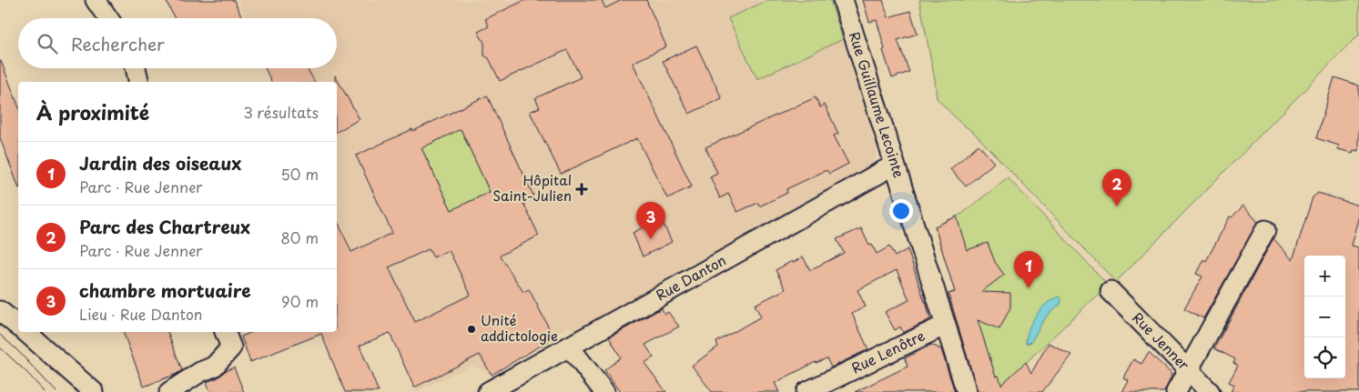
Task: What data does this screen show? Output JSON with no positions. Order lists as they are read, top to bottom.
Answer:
{
  "streets": {
    "street": [
      "Rue Guillaume Lecointe",
      "Rue Danton",
      "Rue Jenner",
      "Rue Lenôtre"
    ]
  },
  "crossings": [
    ["Rue Guillaume Lecointe", "Rue Danton"],
    ["Rue Guillaume Lecointe", "Rue Lenôtre"]
  ],
  "places": {
    "health": ["Hôpital Saint-Julien"],
    "other": ["Unité addictologie"]
  },
  "page": {
    "search": "Rechercher",
    "heading": ["À proximité", "3 résultats"],
    "list": [
      {
        "mark": "1",
        "name": "Jardin des oiseaux",
        "note": "Parc · Rue Jenner",
        "value": "50 m"
      },
      {
        "mark": "2",
        "name": "Parc des Chartreux",
        "note": "Parc · Rue Jenner",
        "value": "80 m"
      },
      {
        "mark": "3",
        "name": "chambre mortuaire",
        "note": "Lieu · Rue Danton",
        "value": "90 m"
      }
    ],
    "pins": ["2", "3", "1"],
    "map_buttons": ["+", "−"]
  }
}
